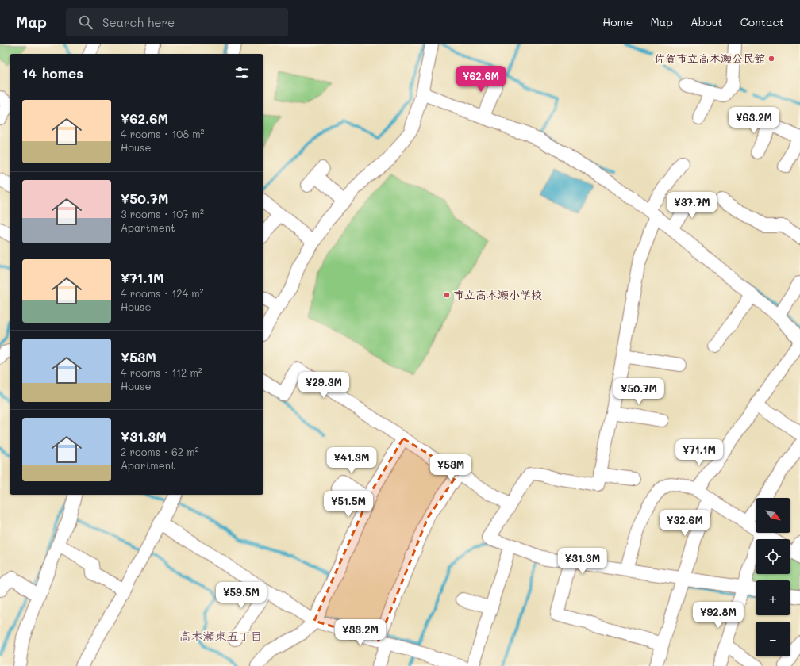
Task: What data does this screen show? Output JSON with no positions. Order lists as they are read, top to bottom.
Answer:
{
  "districts": ["高木瀬東五丁目"],
  "places": ["佐賀市立高木瀬公民館", "市立高木瀬小学校"],
  "north": "bottom right",
  "page": {
    "header": "Map",
    "search": "Search here",
    "nav": [
      "Home",
      "Map",
      "About",
      "Contact"
    ],
    "heading": "14 homes",
    "price": [
      "¥62.6M",
      "¥63.2M",
      "¥37.7M",
      "¥29.3M",
      "¥50.7M",
      "¥71.1M",
      "¥41.3M",
      "¥53M",
      "¥51.5M",
      "¥32.6M",
      "¥31.3M",
      "¥59.5M",
      "¥92.8M",
      "¥33.2M"
    ],
    "list": [
      {
        "name": "¥62.6M",
        "note": "4 rooms · 108 m² · House"
      },
      {
        "name": "¥50.7M",
        "note": "3 rooms · 107 m² · Apartment"
      },
      {
        "name": "¥71.1M",
        "note": "4 rooms · 124 m² · House"
      },
      {
        "name": "¥53M",
        "note": "4 rooms · 112 m² · House"
      },
      {
        "name": "¥31.3M",
        "note": "2 rooms · 62 m² · Apartment"
      }
    ],
    "map_buttons": ["+", "−"]
  }
}
